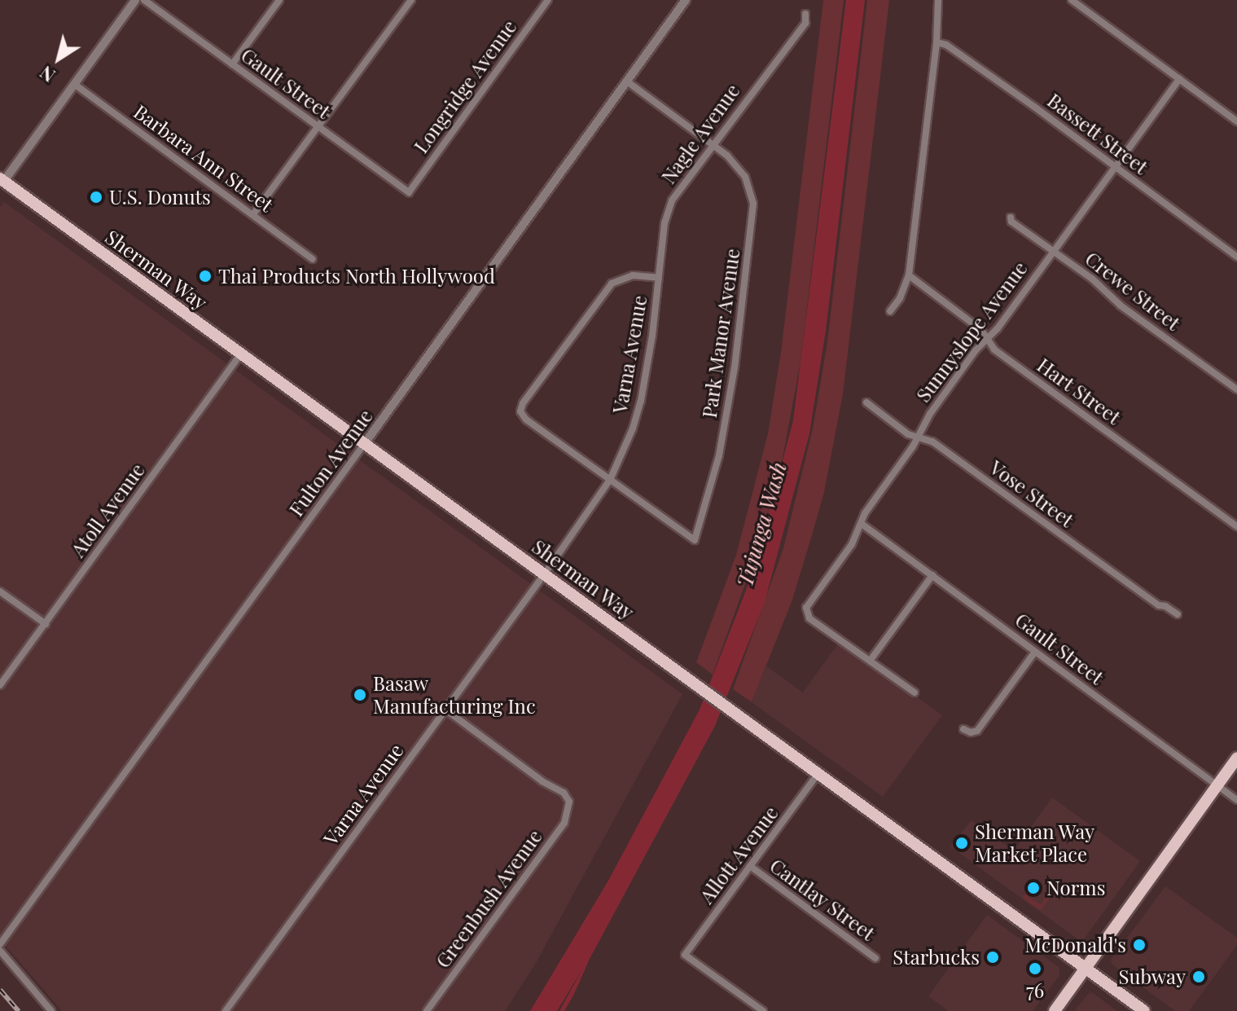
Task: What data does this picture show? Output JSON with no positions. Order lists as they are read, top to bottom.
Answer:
{
  "streets": {
    "main road": ["Sherman Way"],
    "street": [
      "Gault Street",
      "Longridge Avenue",
      "Nagle Avenue",
      "Bassett Street",
      "Barbara Ann Street",
      "Crewe Street",
      "Sunnyslope Avenue",
      "Park Manor Avenue",
      "Varna Avenue",
      "Hart Street",
      "Fulton Avenue",
      "Vose Street",
      "Atoll Avenue",
      "Allott Avenue",
      "Greenbush Avenue",
      "Cantlay Street"
    ]
  },
  "crossings": [
    ["Gault Street", "Longridge Avenue"],
    ["Gault Street", "Sunnyslope Avenue"],
    ["Nagle Avenue", "Park Manor Avenue"],
    ["Nagle Avenue", "Varna Avenue"],
    ["Bassett Street", "Sunnyslope Avenue"],
    ["Sherman Way", "Varna Avenue"],
    ["Sherman Way", "Fulton Avenue"],
    ["Sherman Way", "Atoll Avenue"],
    ["Sherman Way", "Allott Avenue"],
    ["Crewe Street", "Sunnyslope Avenue"],
    ["Sunnyslope Avenue", "Hart Street"],
    ["Sunnyslope Avenue", "Vose Street"],
    ["Park Manor Avenue", "Varna Avenue"],
    ["Varna Avenue", "Greenbush Avenue"],
    ["Allott Avenue", "Cantlay Street"]
  ],
  "water": ["Tujunga Wash"],
  "places": [
    "U.S. Donuts",
    "Thai Products North Hollywood",
    "Basaw Manufacturing Inc",
    "Sherman Way Market Place",
    "Norms",
    "McDonald's",
    "Starbucks",
    "76",
    "Subway"
  ],
  "north": "bottom left"
}
